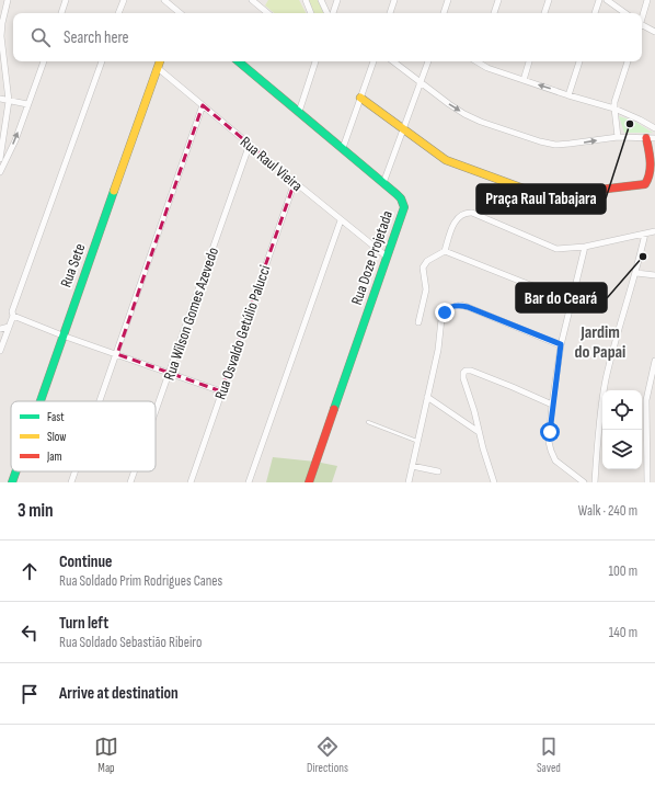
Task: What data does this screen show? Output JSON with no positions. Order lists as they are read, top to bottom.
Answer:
{
  "streets": {
    "street": [
      "Rua Raul Vieira",
      "Rua Doze Projetada",
      "Rua Sete",
      "Rua Wilson Gomes Azevedo",
      "Rua Osvaldo Getúlio Palucci"
    ]
  },
  "crossings": [
    ["Rua Raul Vieira", "Rua Doze Projetada"],
    ["Rua Raul Vieira", "Rua Sete"],
    ["Rua Raul Vieira", "Rua Wilson Gomes Azevedo"],
    ["Rua Raul Vieira", "Rua Osvaldo Getúlio Palucci"]
  ],
  "districts": ["Jardim do Papai"],
  "places": ["Praça Raul Tabajara", "Bar do Ceará"],
  "legend": ["Fast", "Slow", "Jam"],
  "page": {
    "search": "Search here",
    "heading": ["3 min", "Walk · 240 m"],
    "list": [
      ["Continue", "Rua Soldado Prim Rodrigues Canes", "100 m"],
      ["Turn left", "Rua Soldado Sebastião Ribeiro", "140 m"],
      "Arrive at destination"
    ],
    "nav": ["Map", "Directions", "Saved"]
  }
}
